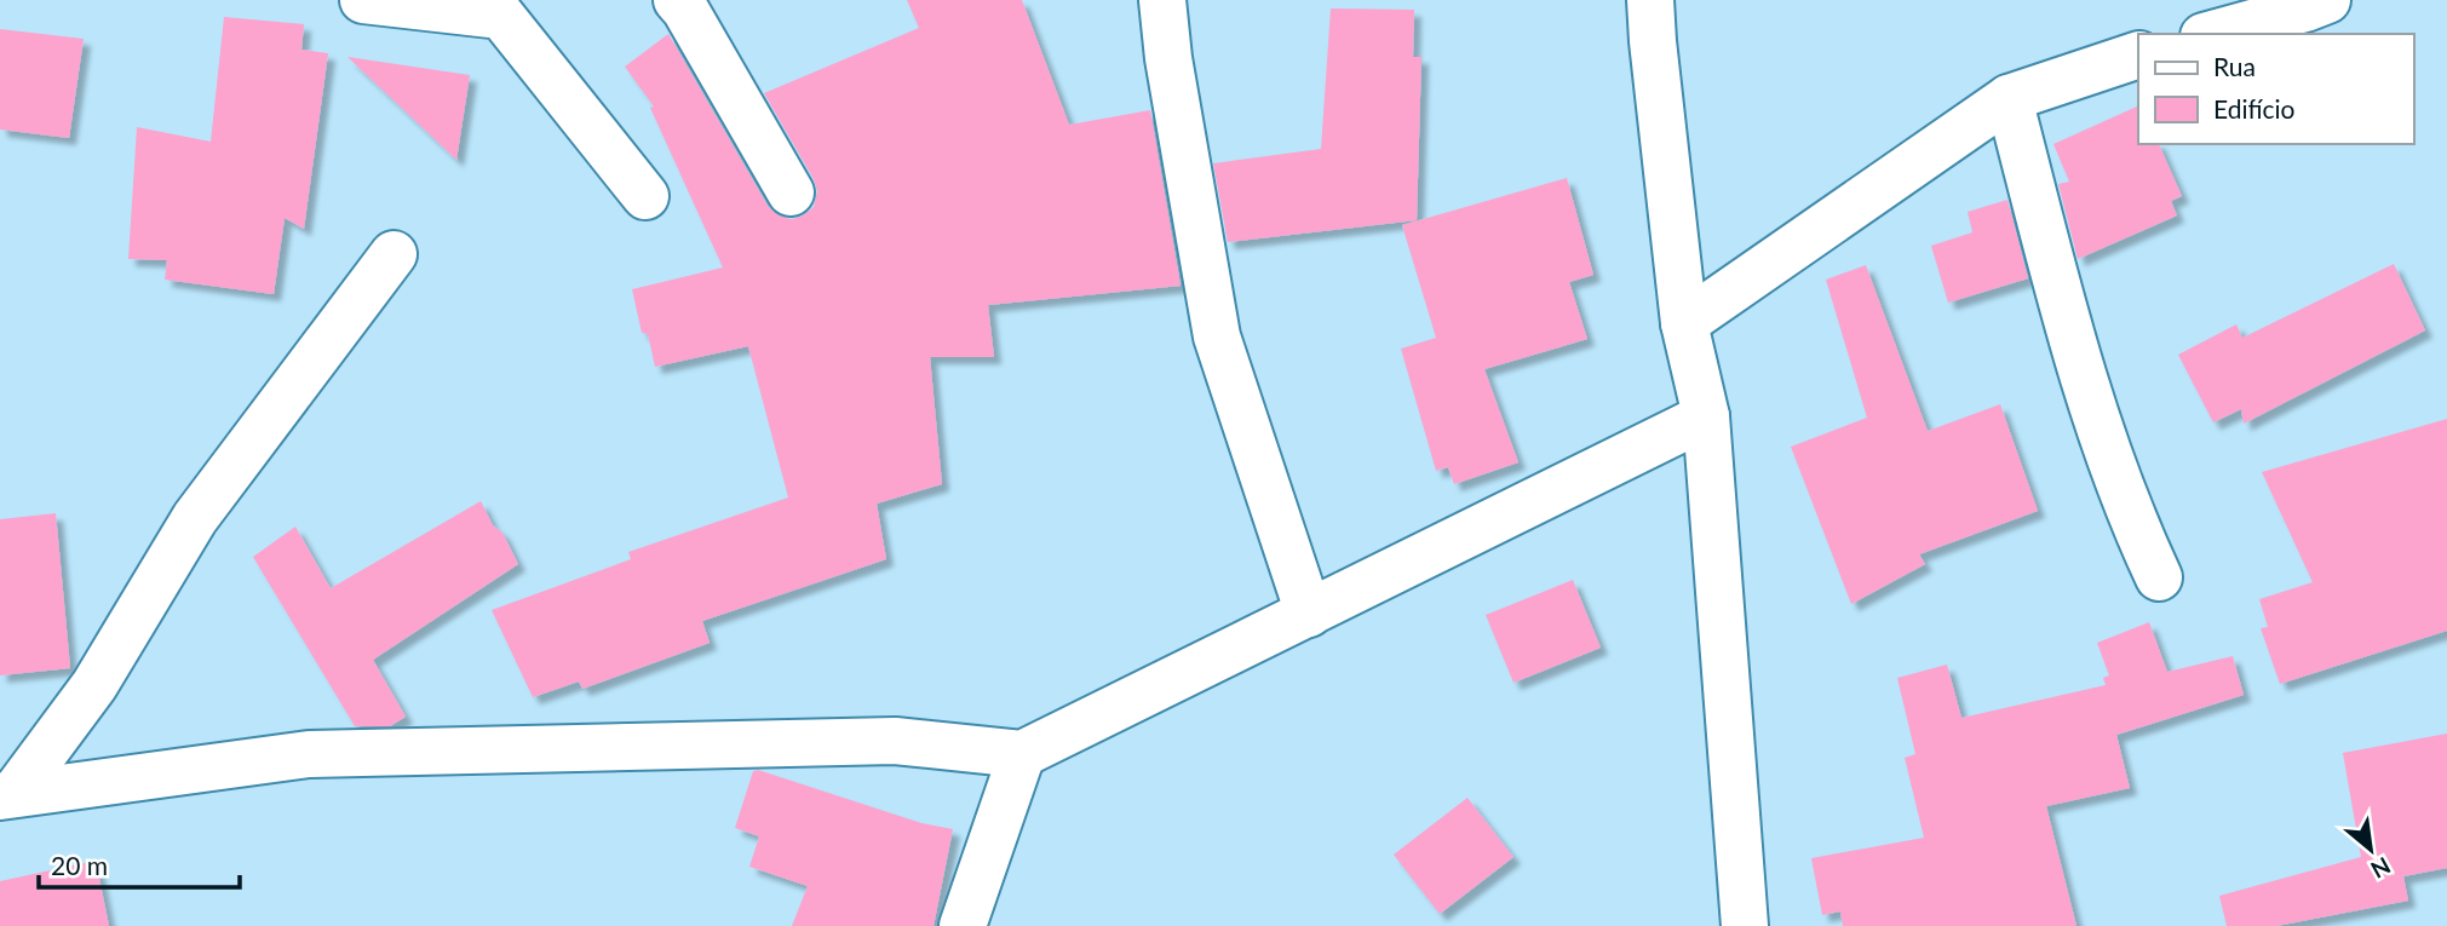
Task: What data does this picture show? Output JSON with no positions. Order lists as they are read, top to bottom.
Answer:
{
  "legend": ["Rua", "Edifício"],
  "scale_bar": "20 m",
  "north": "bottom right"
}
